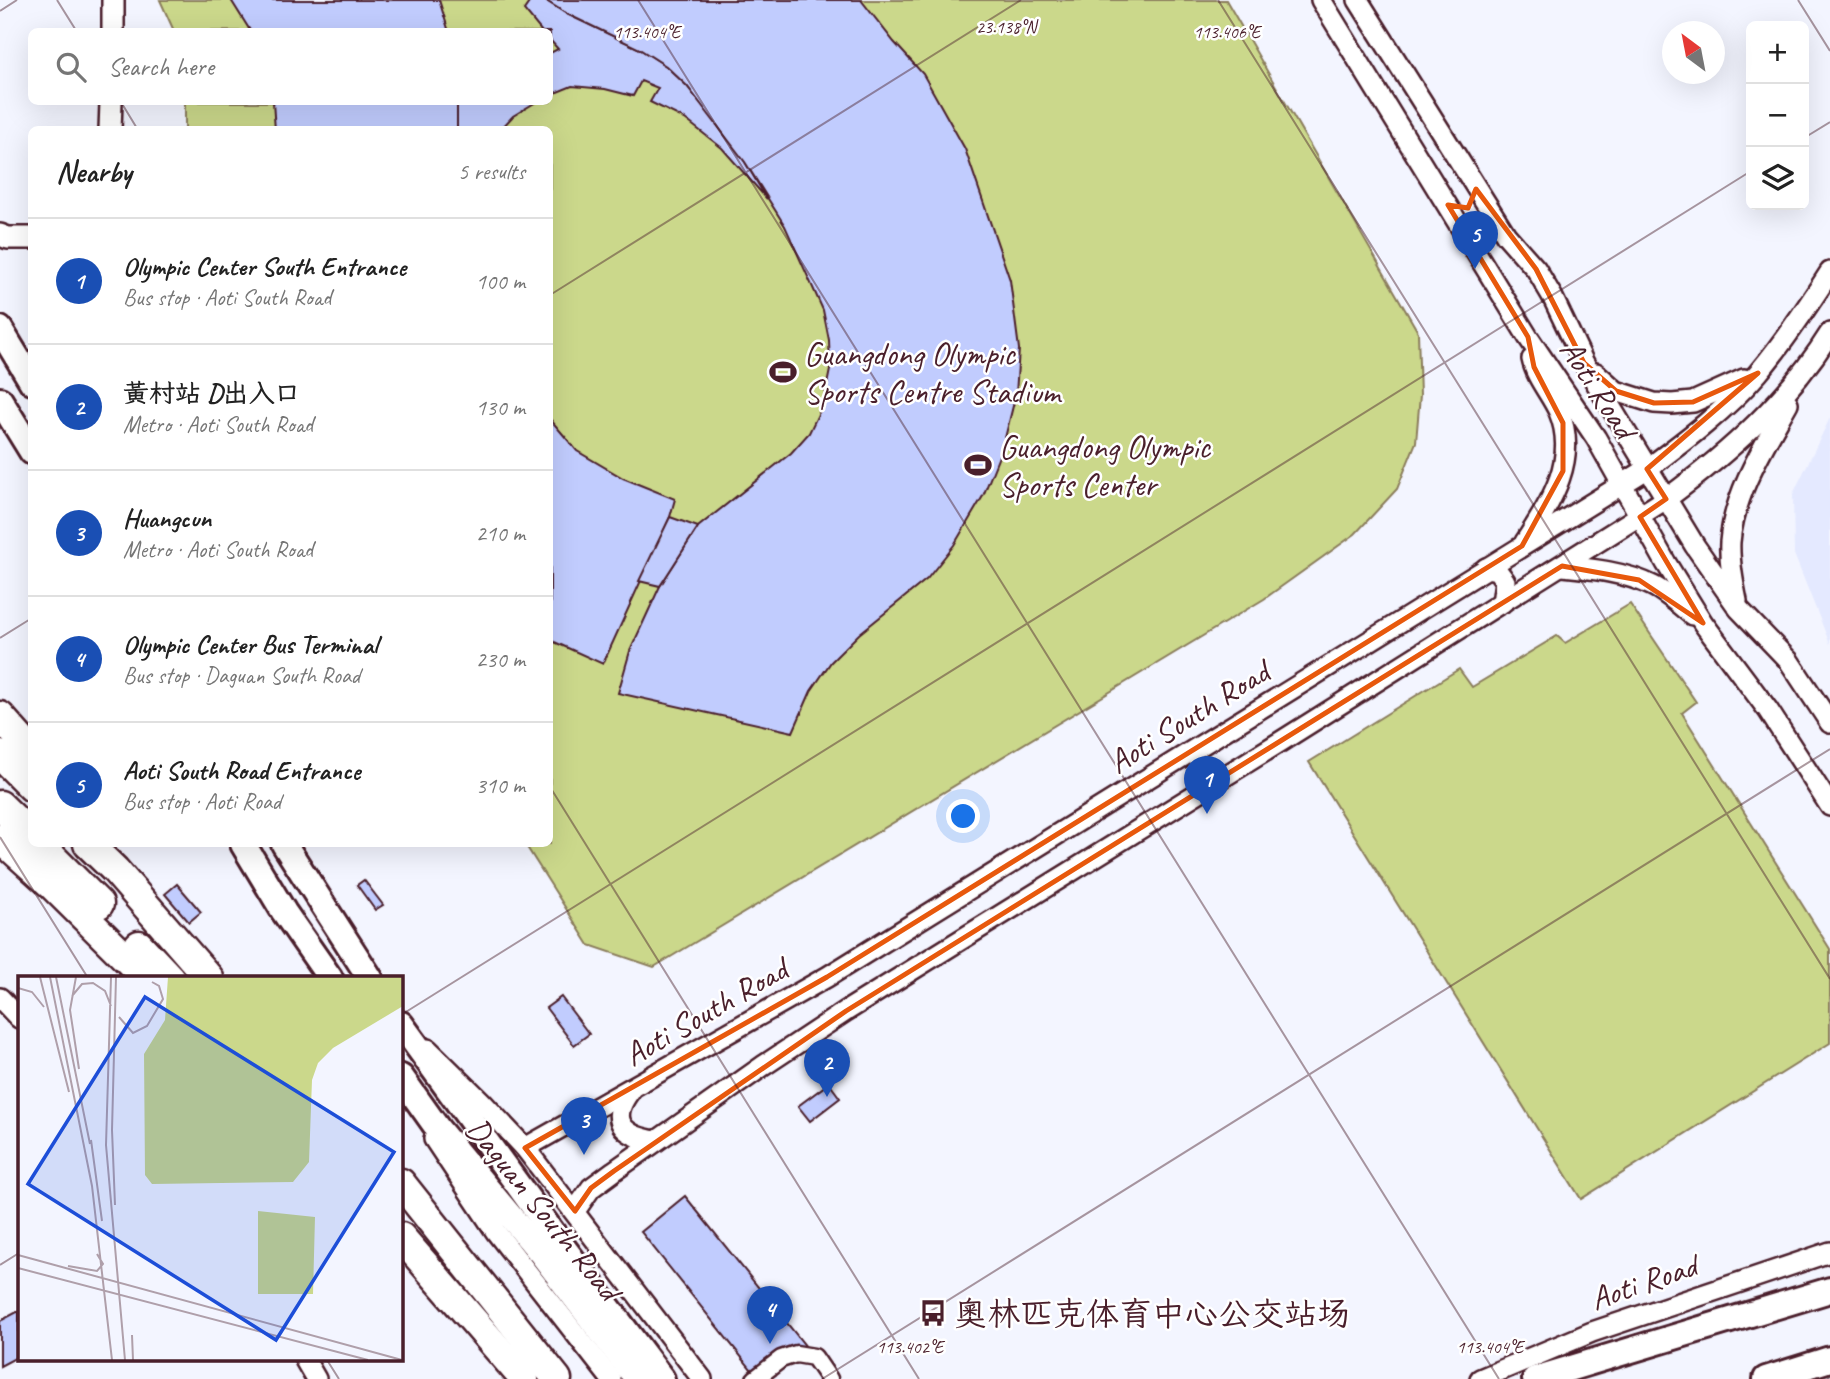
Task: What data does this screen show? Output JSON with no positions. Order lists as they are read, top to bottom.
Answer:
{
  "streets": {
    "main road": ["Daguan South Road"],
    "street": ["Aoti Road", "Aoti South Road"]
  },
  "crossings": [
    ["Aoti Road", "Aoti South Road"]
  ],
  "places": {
    "sports": ["Guangdong Olympic Sports Centre Stadium", "Guangdong Olympic Sports Center"],
    "bus stop": ["奥林匹克体育中心公交站场"]
  },
  "north": "top left",
  "page": {
    "map_buttons": ["+", "−"],
    "search": "Search here",
    "heading": ["Nearby", "5 results"],
    "pins": [
      "5",
      "1",
      "2",
      "3",
      "4"
    ],
    "list": [
      {
        "mark": "1",
        "name": "Olympic Center South Entrance",
        "note": "Bus stop · Aoti South Road",
        "value": "100 m"
      },
      {
        "mark": "2",
        "name": "黄村站 D出入口",
        "note": "Metro · Aoti South Road",
        "value": "130 m"
      },
      {
        "mark": "3",
        "name": "Huangcun",
        "note": "Metro · Aoti South Road",
        "value": "210 m"
      },
      {
        "mark": "4",
        "name": "Olympic Center Bus Terminal",
        "note": "Bus stop · Daguan South Road",
        "value": "230 m"
      },
      {
        "mark": "5",
        "name": "Aoti South Road Entrance",
        "note": "Bus stop · Aoti Road",
        "value": "310 m"
      }
    ]
  },
  "coordinates": [
    "23.138°N",
    "113.404°E",
    "113.406°E",
    "113.402°E"
  ]
}
